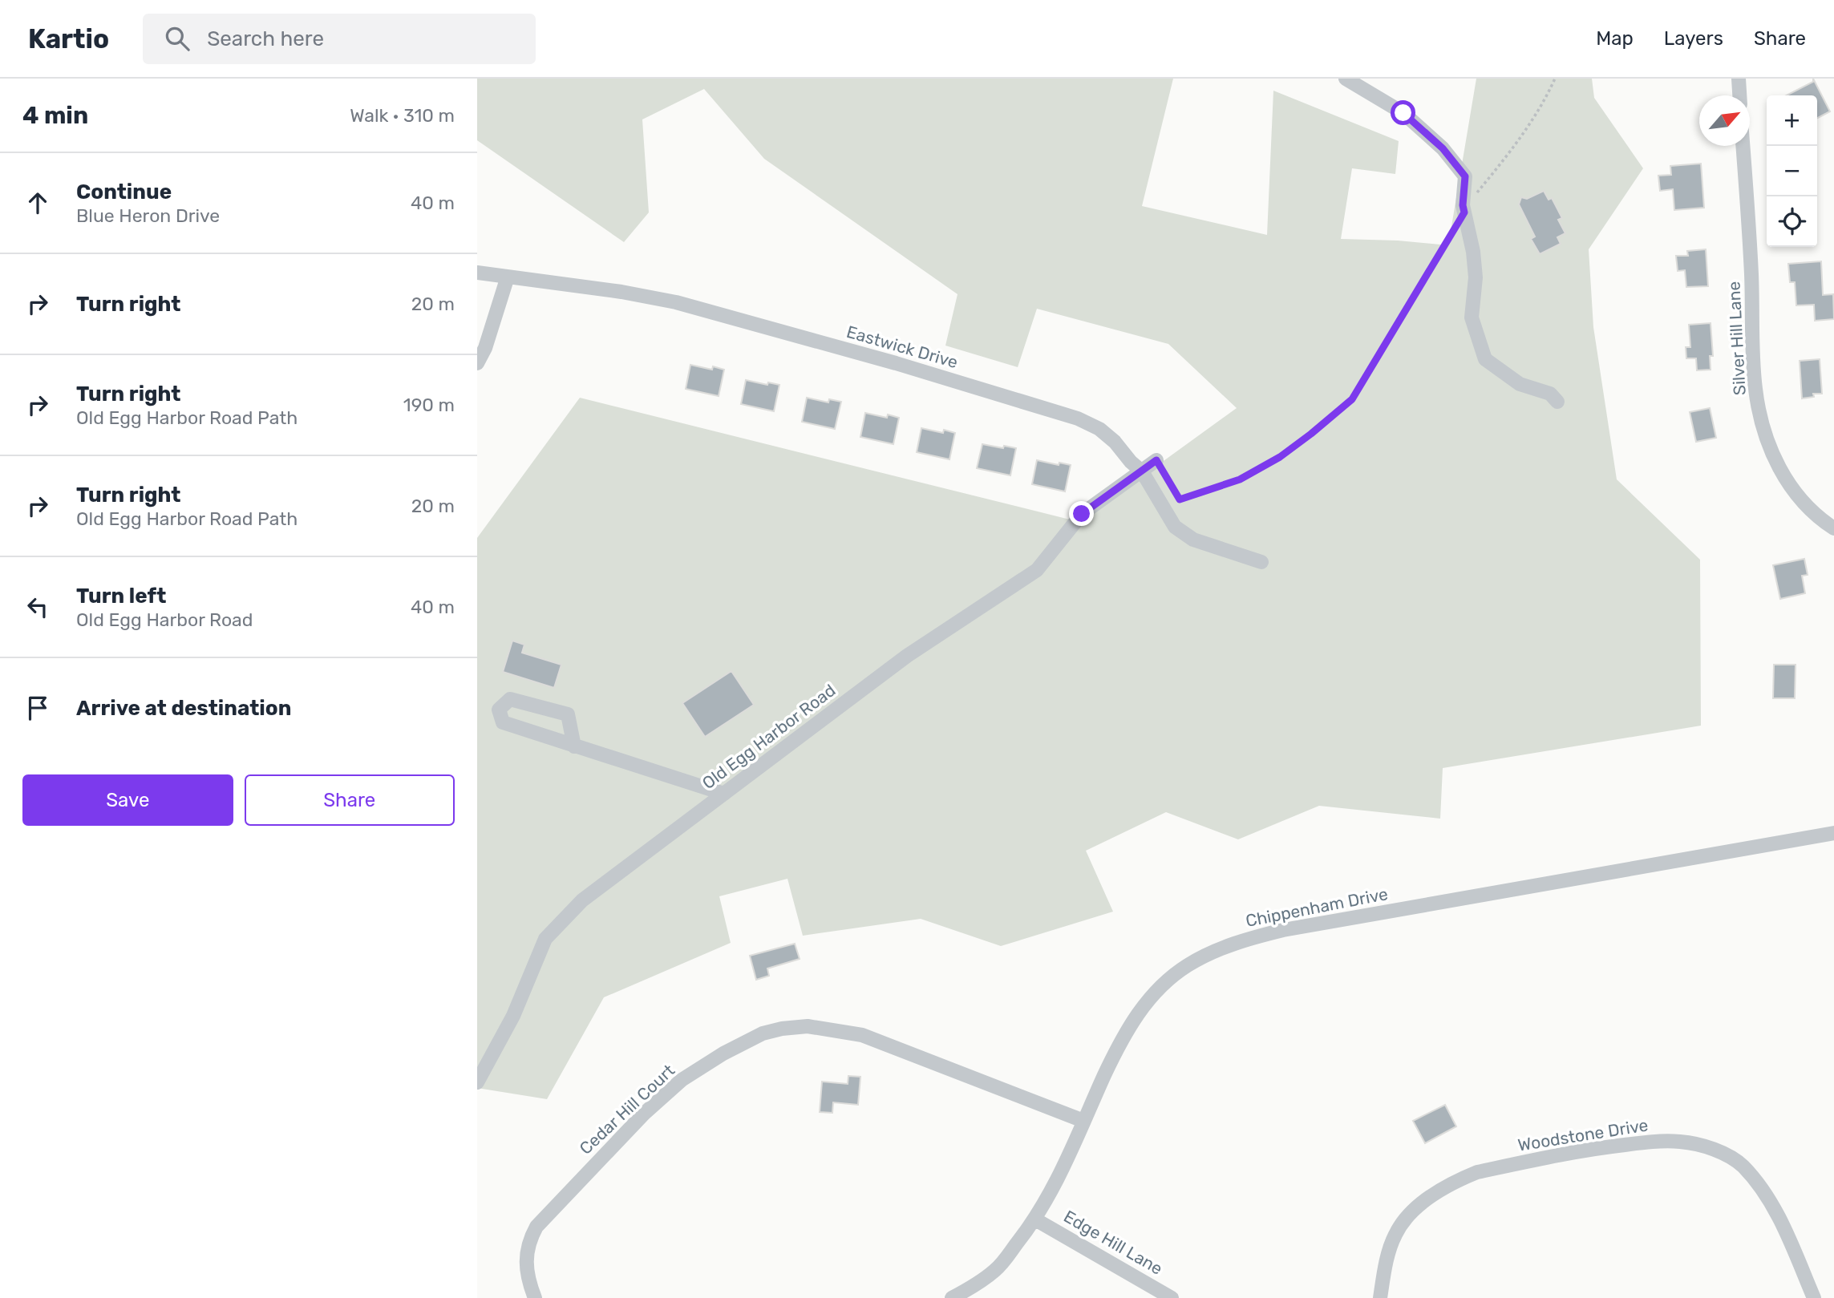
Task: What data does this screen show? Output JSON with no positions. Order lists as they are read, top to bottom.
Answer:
{
  "streets": {
    "street": [
      "Silver Hill Lane",
      "Eastwick Drive",
      "Old Egg Harbor Road",
      "Chippenham Drive",
      "Cedar Hill Court",
      "Woodstone Drive",
      "Edge Hill Lane"
    ]
  },
  "crossings": [
    ["Eastwick Drive", "Old Egg Harbor Road"],
    ["Chippenham Drive", "Cedar Hill Court"],
    ["Chippenham Drive", "Edge Hill Lane"]
  ],
  "north": "top right",
  "page": {
    "header": "Kartio",
    "search": "Search here",
    "nav": ["Map", "Layers", "Share"],
    "heading": ["4 min", "Walk · 310 m"],
    "map_buttons": ["+", "−"],
    "list": [
      ["Continue", "Blue Heron Drive", "40 m"],
      ["Turn right", "20 m"],
      ["Turn right", "Old Egg Harbor Road Path", "190 m"],
      ["Turn right", "Old Egg Harbor Road Path", "20 m"],
      ["Turn left", "Old Egg Harbor Road", "40 m"],
      "Arrive at destination"
    ],
    "buttons": ["Save", "Share"]
  }
}
